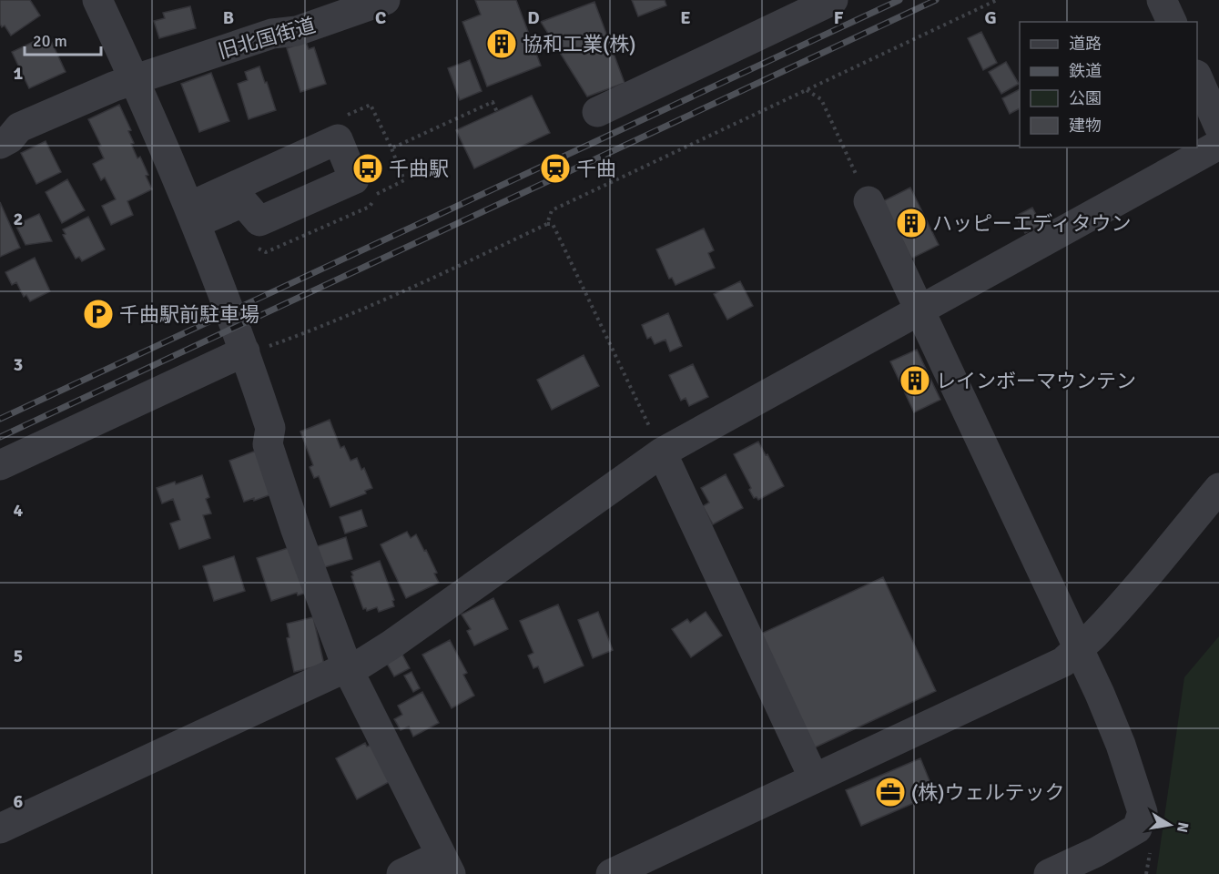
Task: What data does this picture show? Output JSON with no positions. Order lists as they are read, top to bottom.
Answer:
{
  "streets": {
    "street": ["旧北国街道"]
  },
  "places": {
    "building": ["協和工業(株)", "ハッピーエディタウン", "レインボーマウンテン"],
    "bus stop": ["千曲駅"],
    "station": ["千曲"],
    "parking": ["千曲駅前駐車場"],
    "office": ["(株)ウェルテック"]
  },
  "legend": [
    "道路",
    "鉄道",
    "公園",
    "建物"
  ],
  "scale_bar": "20 m",
  "north": "right",
  "grid": {
    "columns": [
      "B",
      "C",
      "D",
      "E",
      "F",
      "G"
    ],
    "rows": [
      "1",
      "2",
      "3",
      "4",
      "5",
      "6"
    ]
  }
}
